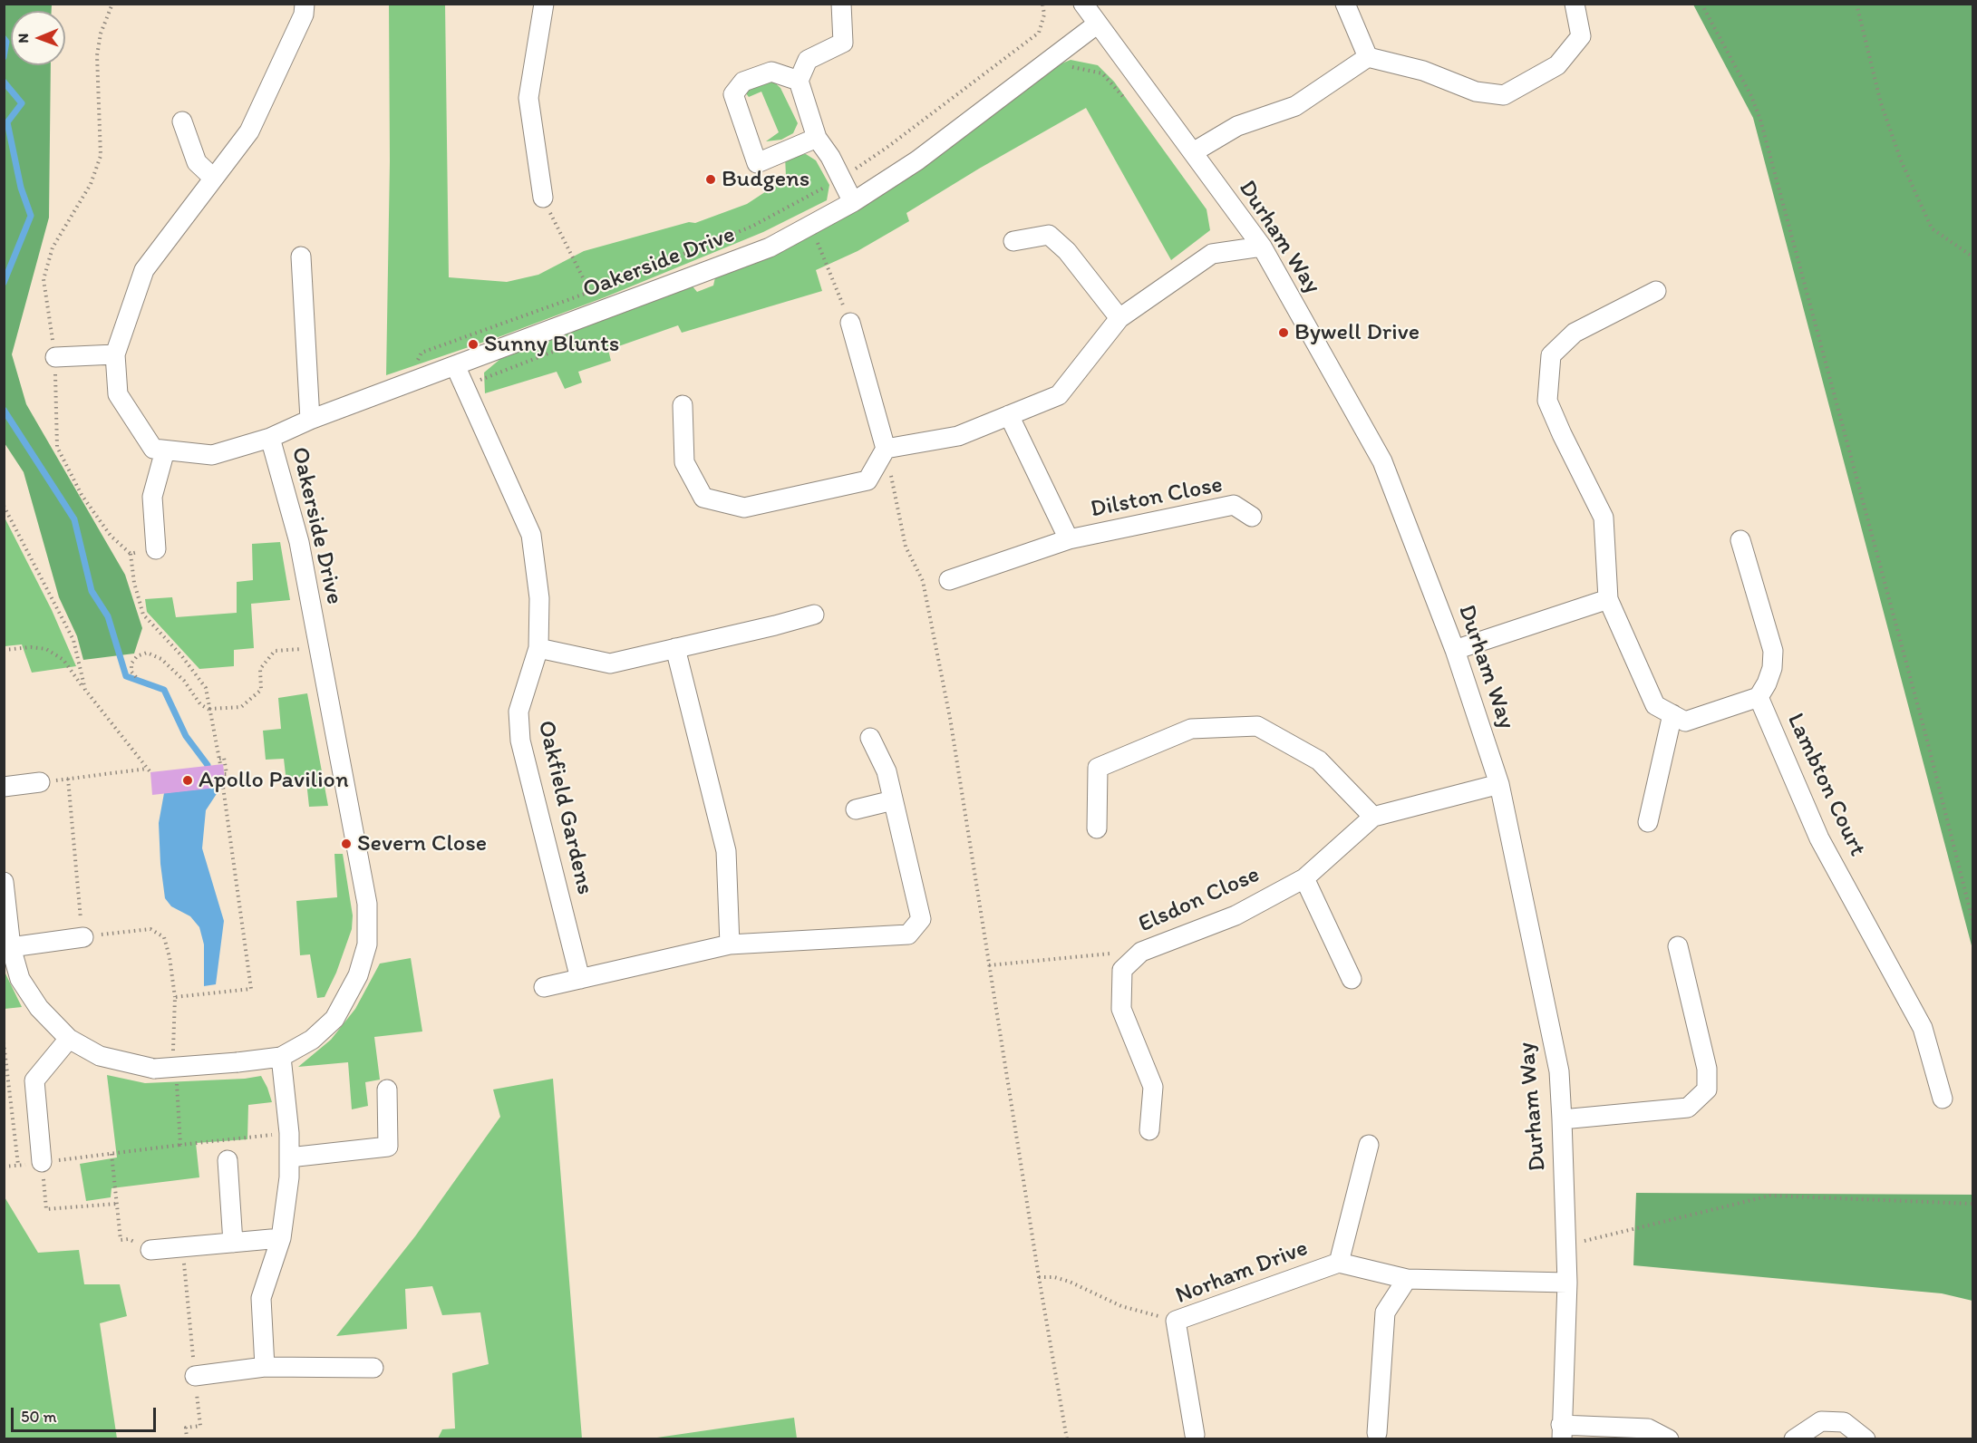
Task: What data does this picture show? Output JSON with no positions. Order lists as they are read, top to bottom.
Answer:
{
  "streets": {
    "street": [
      "Durham Way",
      "Oakerside Drive",
      "Dilston Close",
      "Lambton Court",
      "Oakfield Gardens",
      "Elsdon Close",
      "Norham Drive"
    ]
  },
  "crossings": [
    ["Durham Way", "Oakerside Drive"],
    ["Durham Way", "Elsdon Close"],
    ["Durham Way", "Norham Drive"],
    ["Oakerside Drive", "Oakfield Gardens"]
  ],
  "places": [
    "Budgens",
    "Bywell Drive",
    "Sunny Blunts",
    "Apollo Pavilion",
    "Severn Close"
  ],
  "scale_bar": "50 m",
  "north": "left"
}
